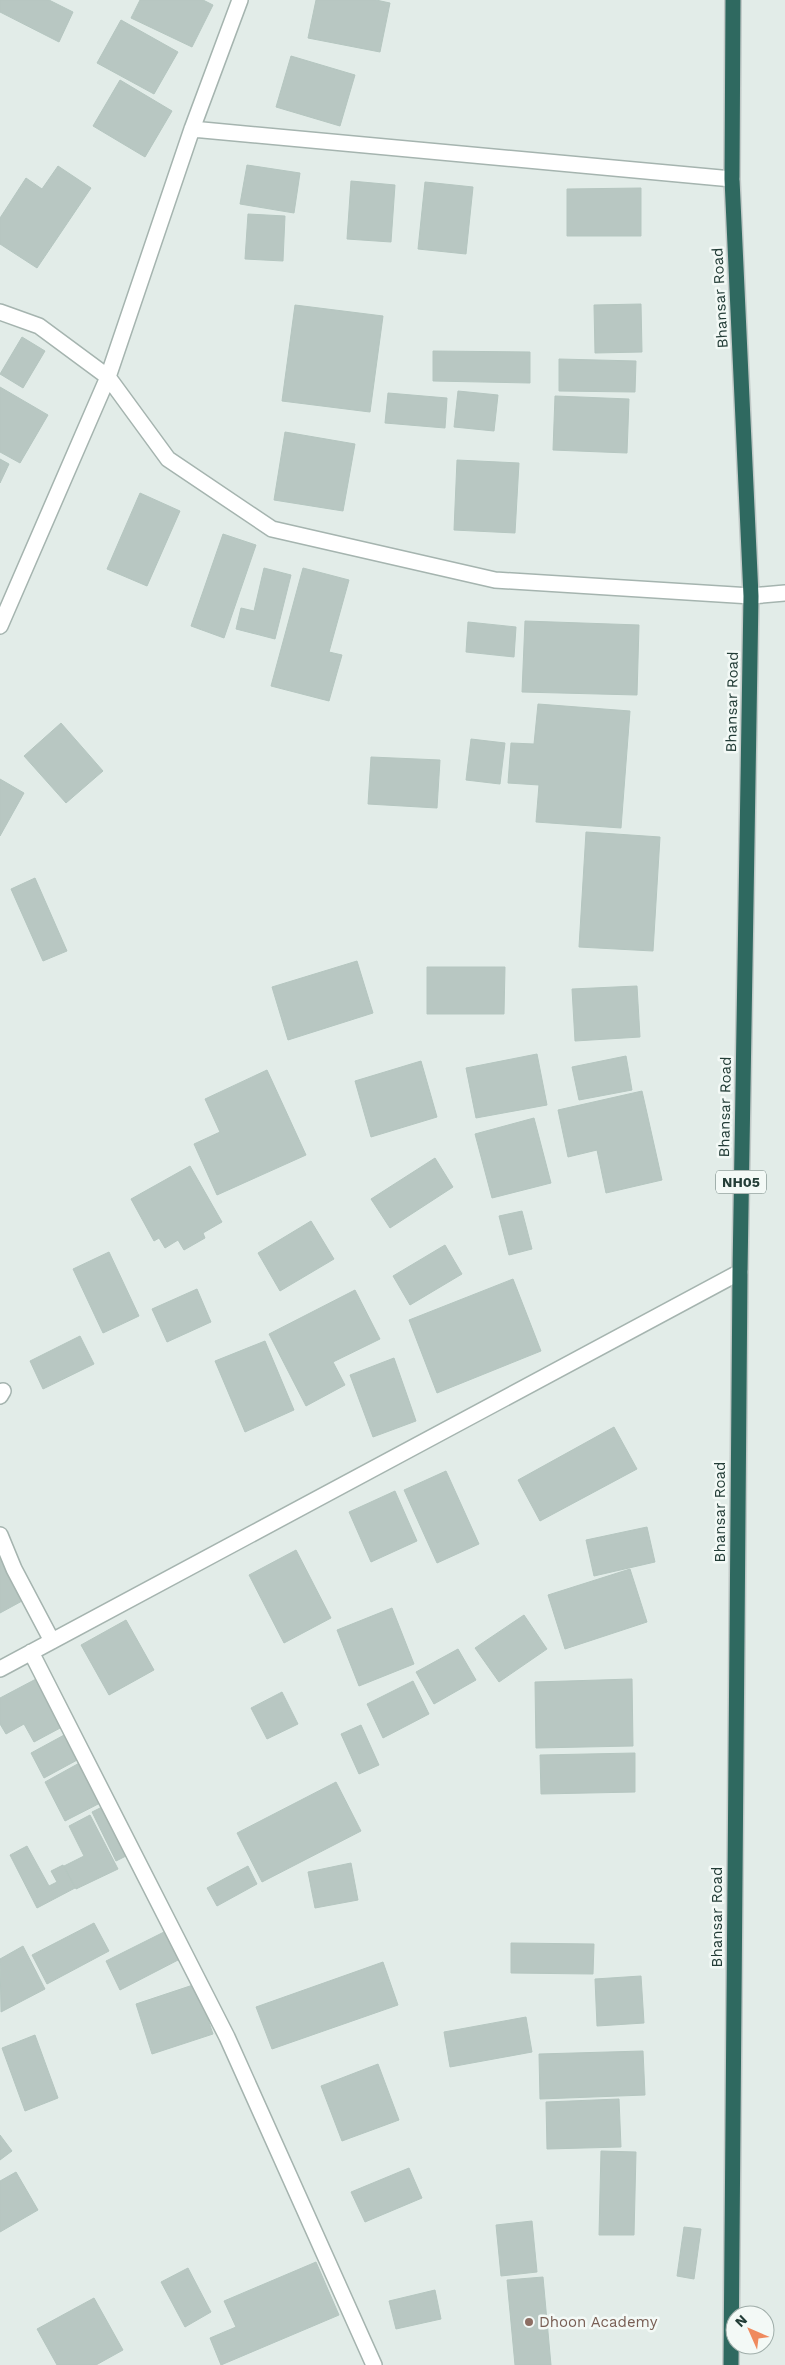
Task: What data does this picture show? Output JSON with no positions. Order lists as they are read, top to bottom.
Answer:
{
  "streets": {
    "highway": ["Bhansar Road", "NH05"]
  },
  "places": ["Dhoon Academy"],
  "north": "top left"
}
